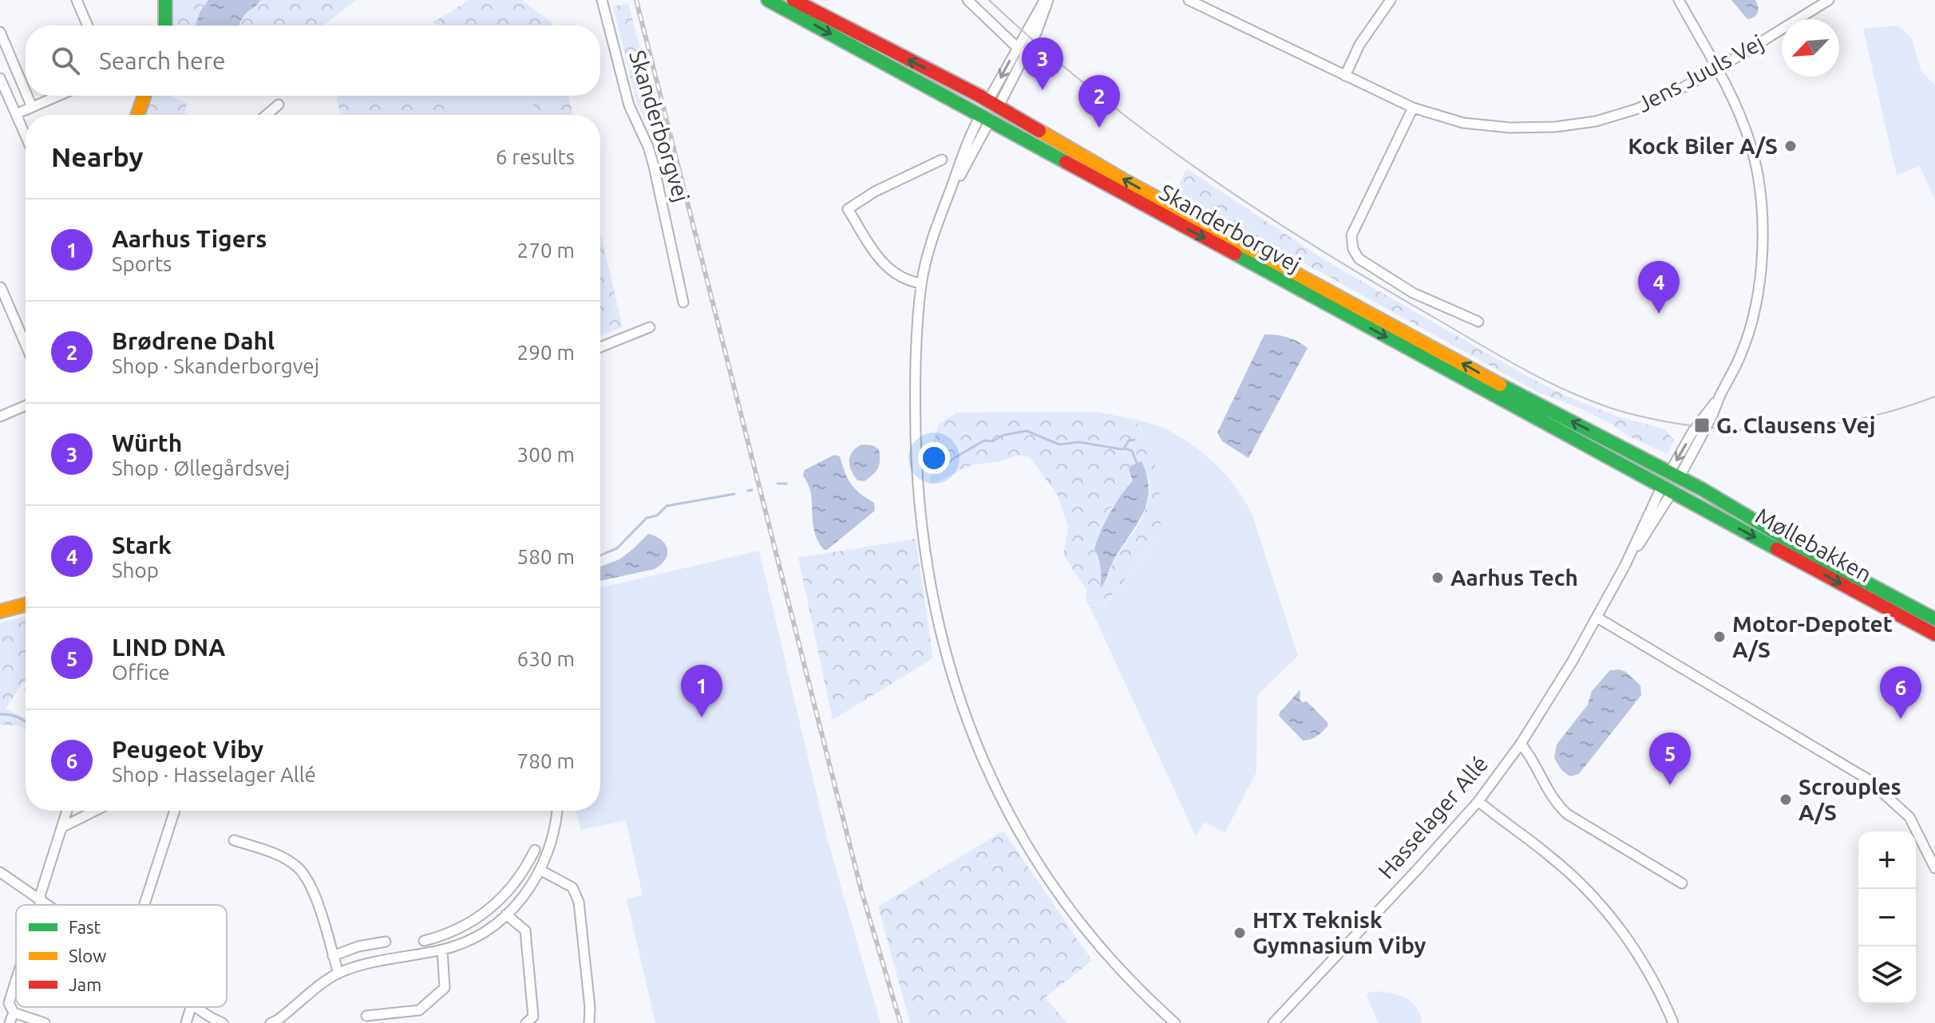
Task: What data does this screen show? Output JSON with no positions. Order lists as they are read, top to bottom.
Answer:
{
  "streets": {
    "main road": ["Skanderborgvej", "Møllebakken", "Hasselager Allé"],
    "street": ["Jens Juuls Vej"]
  },
  "crossings": [
    ["Skanderborgvej", "Møllebakken"],
    ["Skanderborgvej", "Hasselager Allé"],
    ["Møllebakken", "Hasselager Allé"]
  ],
  "places": {
    "other": [
      "Kock Biler A/S",
      "Aarhus Tech",
      "Motor-Depotet A/S",
      "Scrouples A/S",
      "HTX Teknisk Gymnasium Viby"
    ],
    "transit": ["G. Clausens Vej"]
  },
  "legend": ["Fast", "Slow", "Jam"],
  "north": "bottom left",
  "page": {
    "search": "Search here",
    "pins": [
      "3",
      "2",
      "4",
      "1",
      "6",
      "5"
    ],
    "heading": ["Nearby", "6 results"],
    "list": [
      {
        "mark": "1",
        "name": "Aarhus Tigers",
        "note": "Sports",
        "value": "270 m"
      },
      {
        "mark": "2",
        "name": "Brødrene Dahl",
        "note": "Shop · Skanderborgvej",
        "value": "290 m"
      },
      {
        "mark": "3",
        "name": "Würth",
        "note": "Shop · Øllegårdsvej",
        "value": "300 m"
      },
      {
        "mark": "4",
        "name": "Stark",
        "note": "Shop",
        "value": "580 m"
      },
      {
        "mark": "5",
        "name": "LIND DNA",
        "note": "Office",
        "value": "630 m"
      },
      {
        "mark": "6",
        "name": "Peugeot Viby",
        "note": "Shop · Hasselager Allé",
        "value": "780 m"
      }
    ],
    "map_buttons": ["+", "−"]
  }
}
